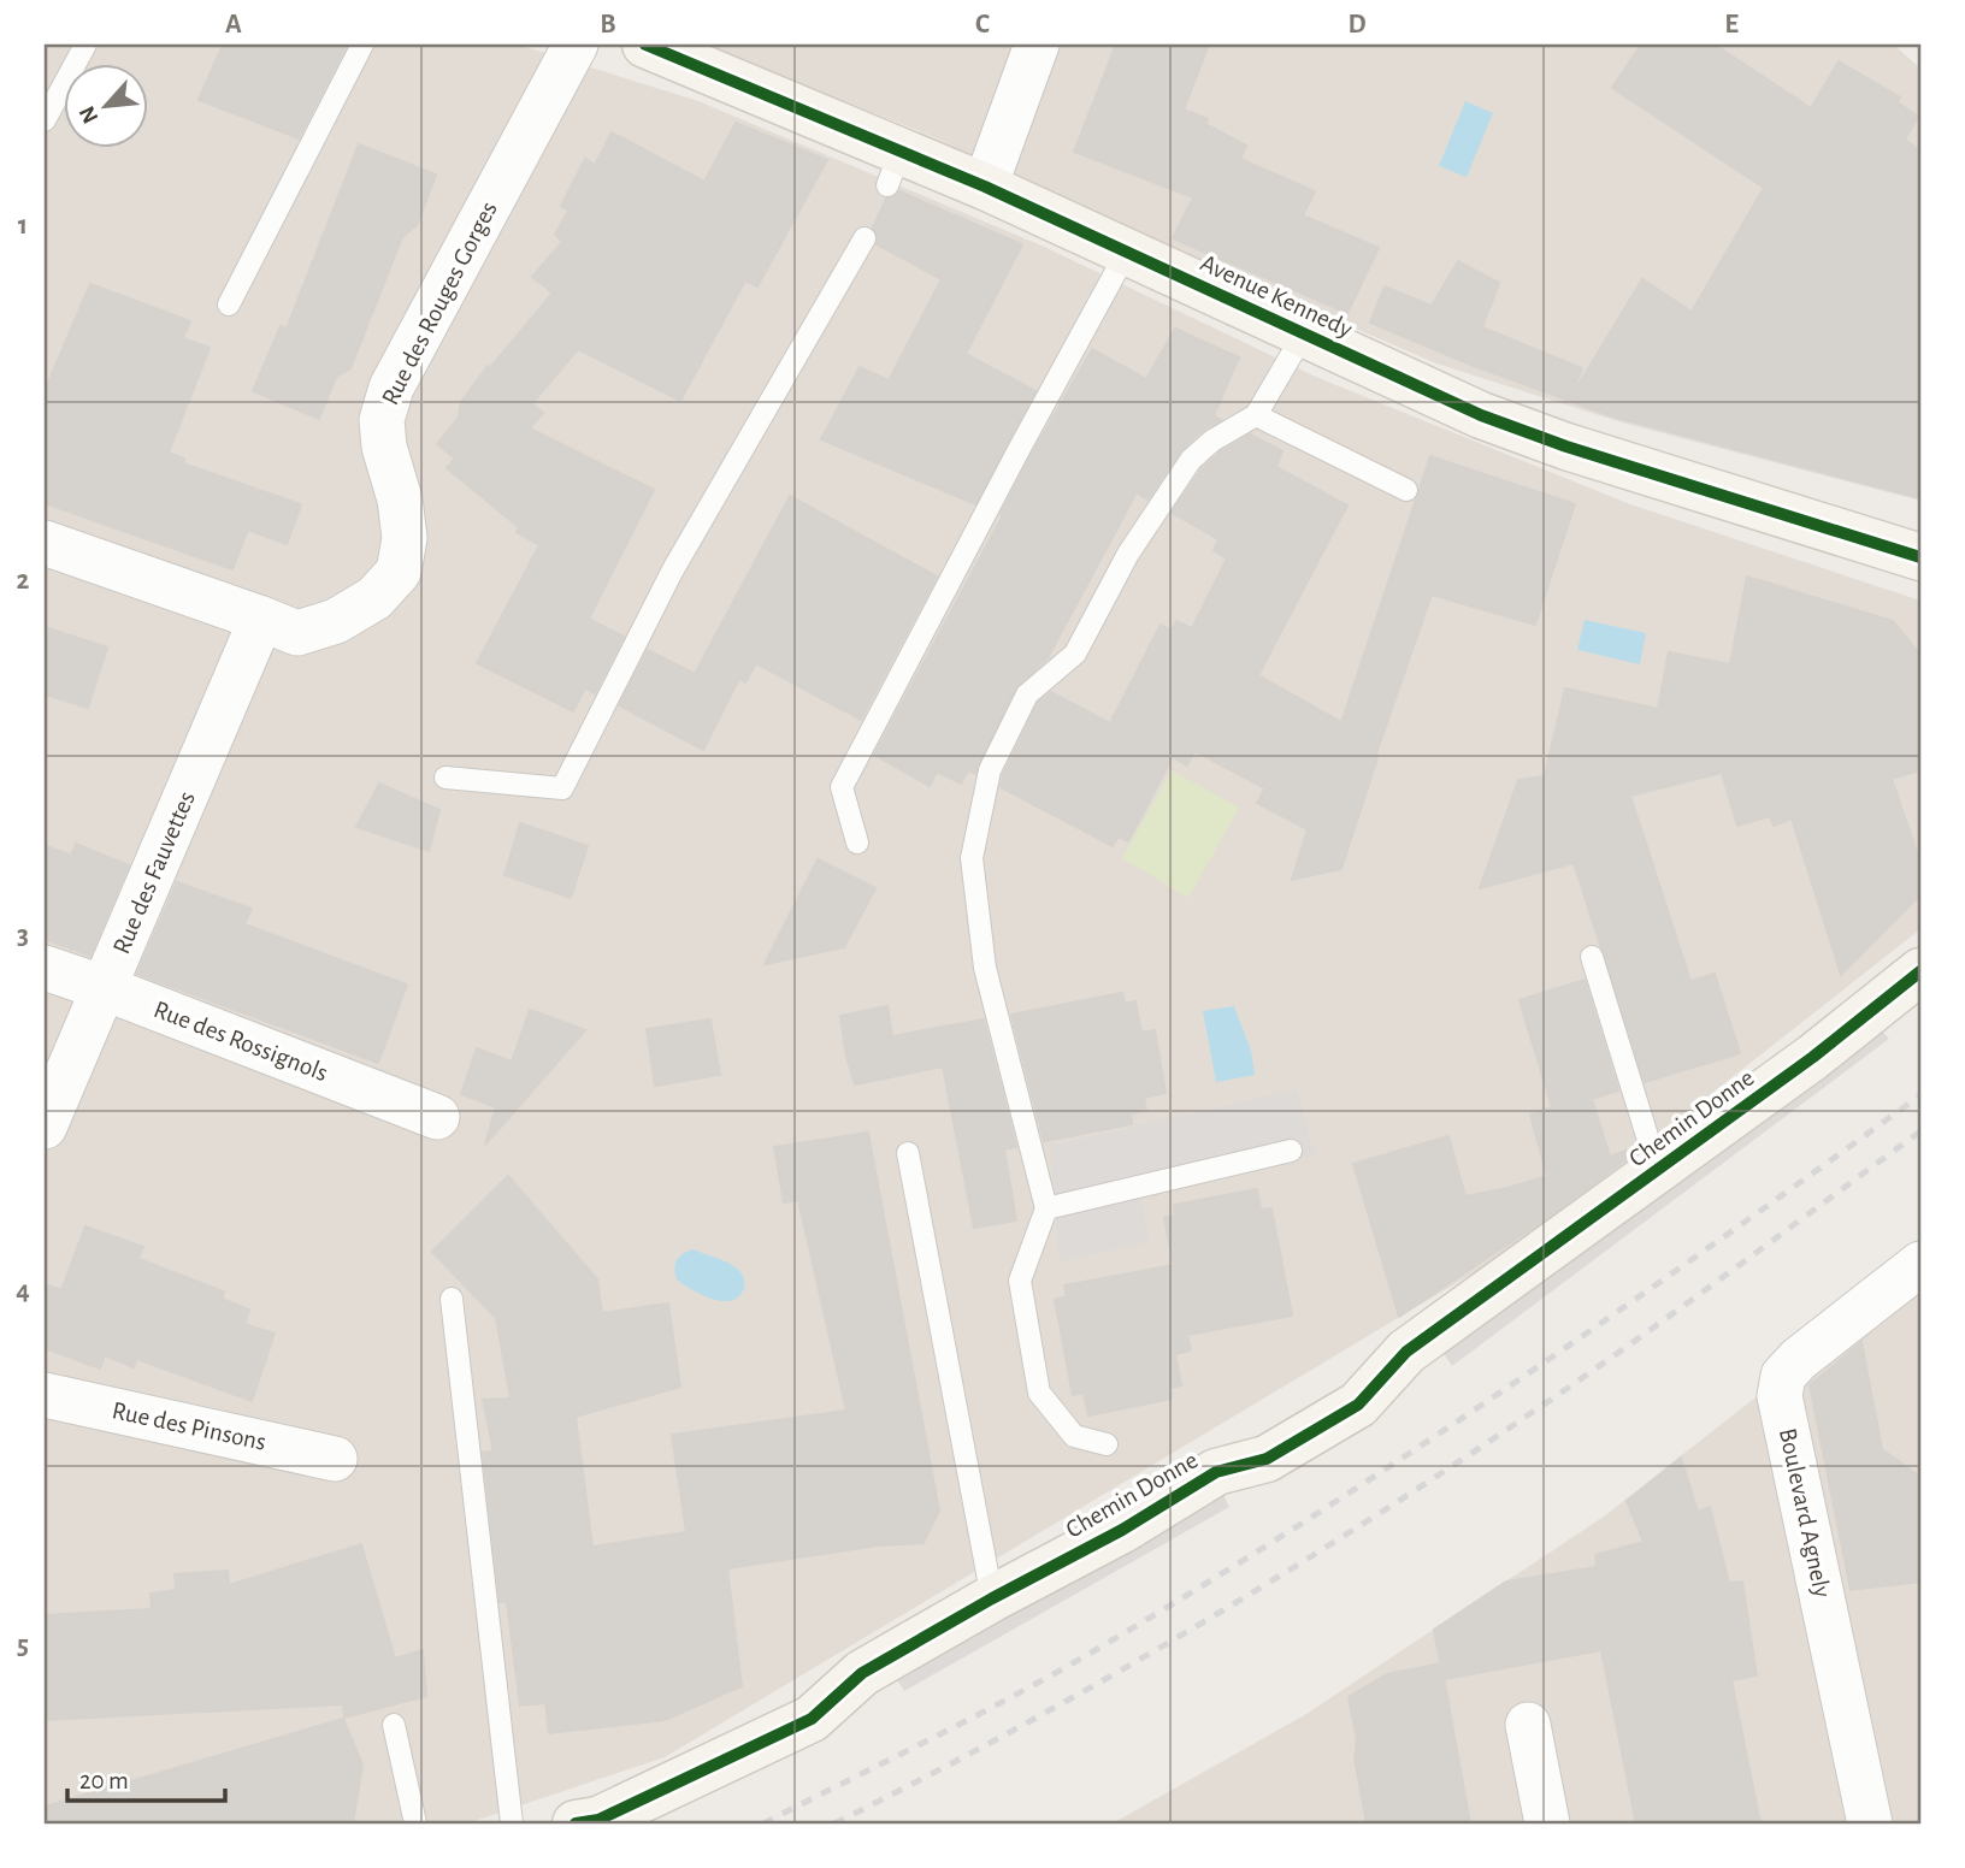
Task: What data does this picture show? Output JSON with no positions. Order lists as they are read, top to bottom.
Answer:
{
  "streets": {
    "street": [
      "Avenue Kennedy",
      "Rue des Rouges Gorges",
      "Rue des Fauvettes",
      "Rue des Rossignols",
      "Chemin Donne",
      "Rue des Pinsons",
      "Boulevard Agnely"
    ]
  },
  "crossings": [
    ["Rue des Rouges Gorges", "Rue des Fauvettes"],
    ["Rue des Fauvettes", "Rue des Rossignols"]
  ],
  "scale_bar": "20 m",
  "north": "bottom left",
  "grid": {
    "columns": [
      "A",
      "B",
      "C",
      "D",
      "E"
    ],
    "rows": [
      "1",
      "2",
      "3",
      "4",
      "5"
    ]
  }
}
